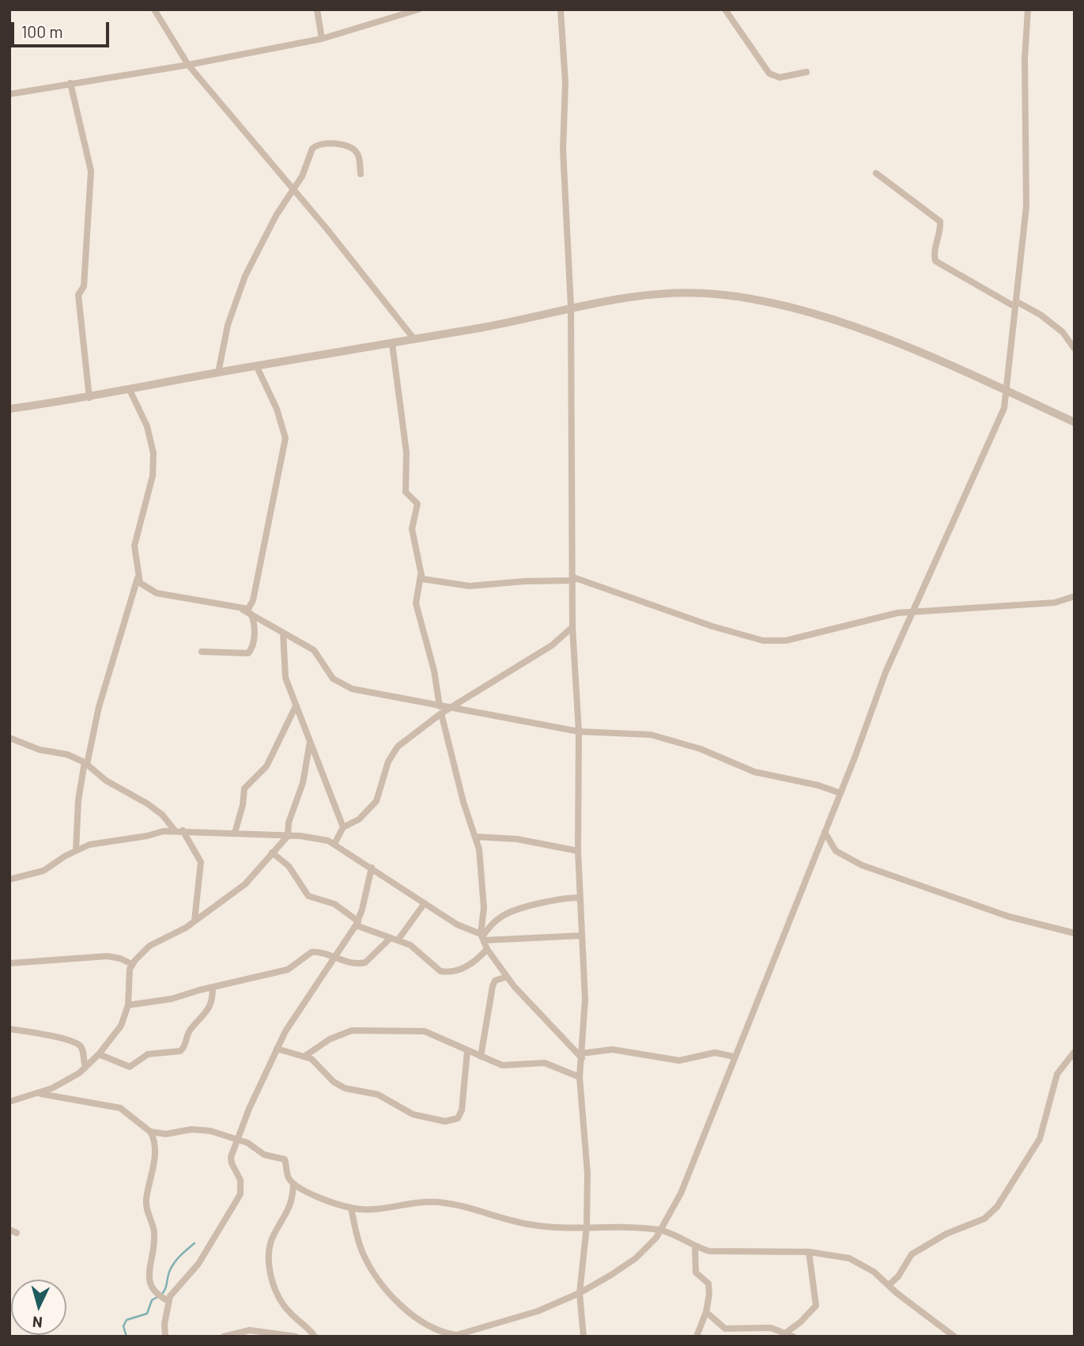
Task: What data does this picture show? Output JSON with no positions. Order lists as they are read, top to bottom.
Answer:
{
  "scale_bar": "100 m",
  "north": "bottom"
}
